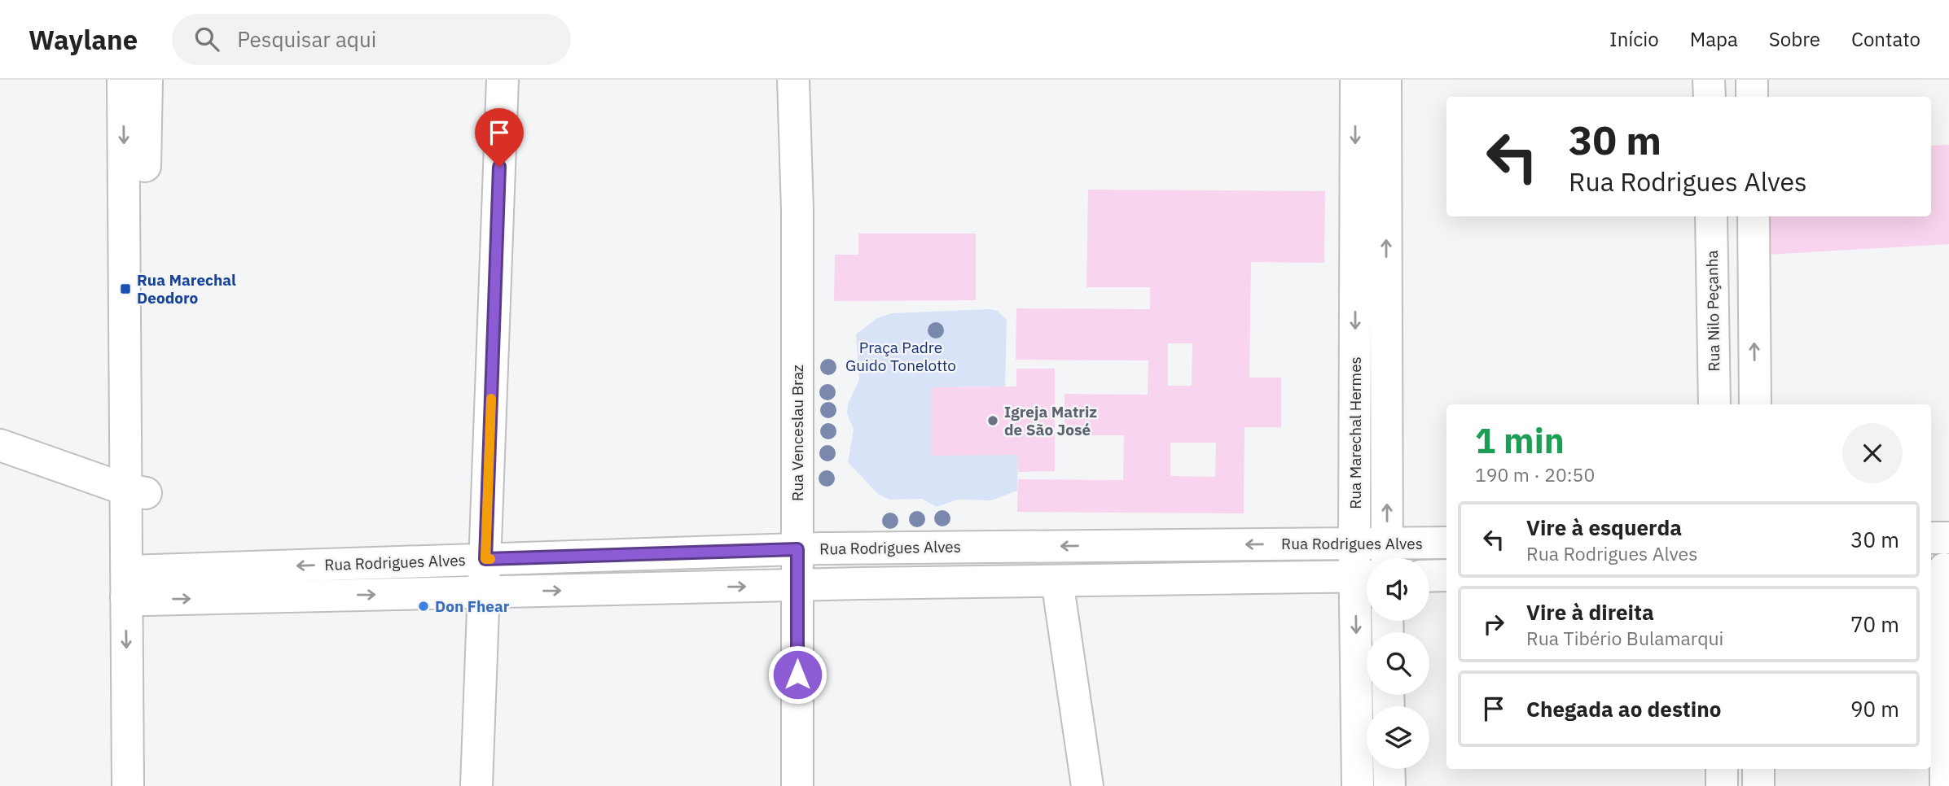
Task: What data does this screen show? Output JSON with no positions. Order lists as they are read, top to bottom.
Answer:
{
  "streets": {
    "street": [
      "Rua Nilo Peçanha",
      "Rua Venceslau Braz",
      "Rua Marechal Hermes",
      "Rua Rodrigues Alves"
    ]
  },
  "crossings": [
    ["Rua Venceslau Braz", "Rua Rodrigues Alves"],
    ["Rua Marechal Hermes", "Rua Rodrigues Alves"]
  ],
  "parks": ["Praça Padre Guido Tonelotto"],
  "places": {
    "transit": ["Rua Marechal Deodoro"],
    "other": ["Igreja Matriz de São José", "Don Fhear"]
  },
  "page": {
    "header": "Waylane",
    "search": "Pesquisar aqui",
    "nav": [
      "Início",
      "Mapa",
      "Sobre",
      "Contato"
    ],
    "turn": ["30 m", "Rua Rodrigues Alves"],
    "heading": ["1 min", "190 m · 20:50"],
    "list": [
      {
        "name": "Vire à esquerda",
        "note": "Rua Rodrigues Alves",
        "value": "30 m"
      },
      {
        "name": "Vire à direita",
        "note": "Rua Tibério Bulamarqui",
        "value": "70 m"
      },
      {
        "name": "Chegada ao destino",
        "value": "90 m"
      }
    ]
  }
}
